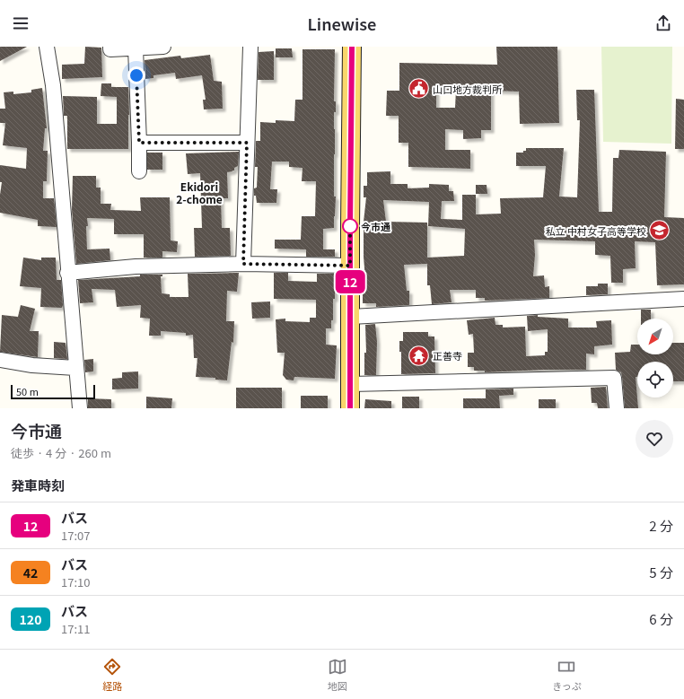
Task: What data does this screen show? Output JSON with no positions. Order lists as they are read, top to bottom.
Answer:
{
  "districts": ["Ekidori 2-chome"],
  "places": {
    "public building": ["山口地方裁判所"],
    "other": ["今市通"],
    "school or university": ["私立 中村女子高等学校"],
    "temple": ["正善寺"]
  },
  "lines": ["bus line 12"],
  "scale_bar": "50 m",
  "north": "bottom left",
  "page": {
    "header": "Linewise",
    "on_map": "12",
    "scale": "50 m",
    "heading": [
      ["今市通", "徒歩 · 4 分 · 260 m"],
      "発車時刻"
    ],
    "list": [
      {
        "mark": "12",
        "name": "バス",
        "note": "17:07",
        "value": "2 分"
      },
      {
        "mark": "42",
        "name": "バス",
        "note": "17:10",
        "value": "5 分"
      },
      {
        "mark": "120",
        "name": "バス",
        "note": "17:11",
        "value": "6 分"
      }
    ],
    "tabs": ["経路", "地図", "きっぷ"]
  }
}
